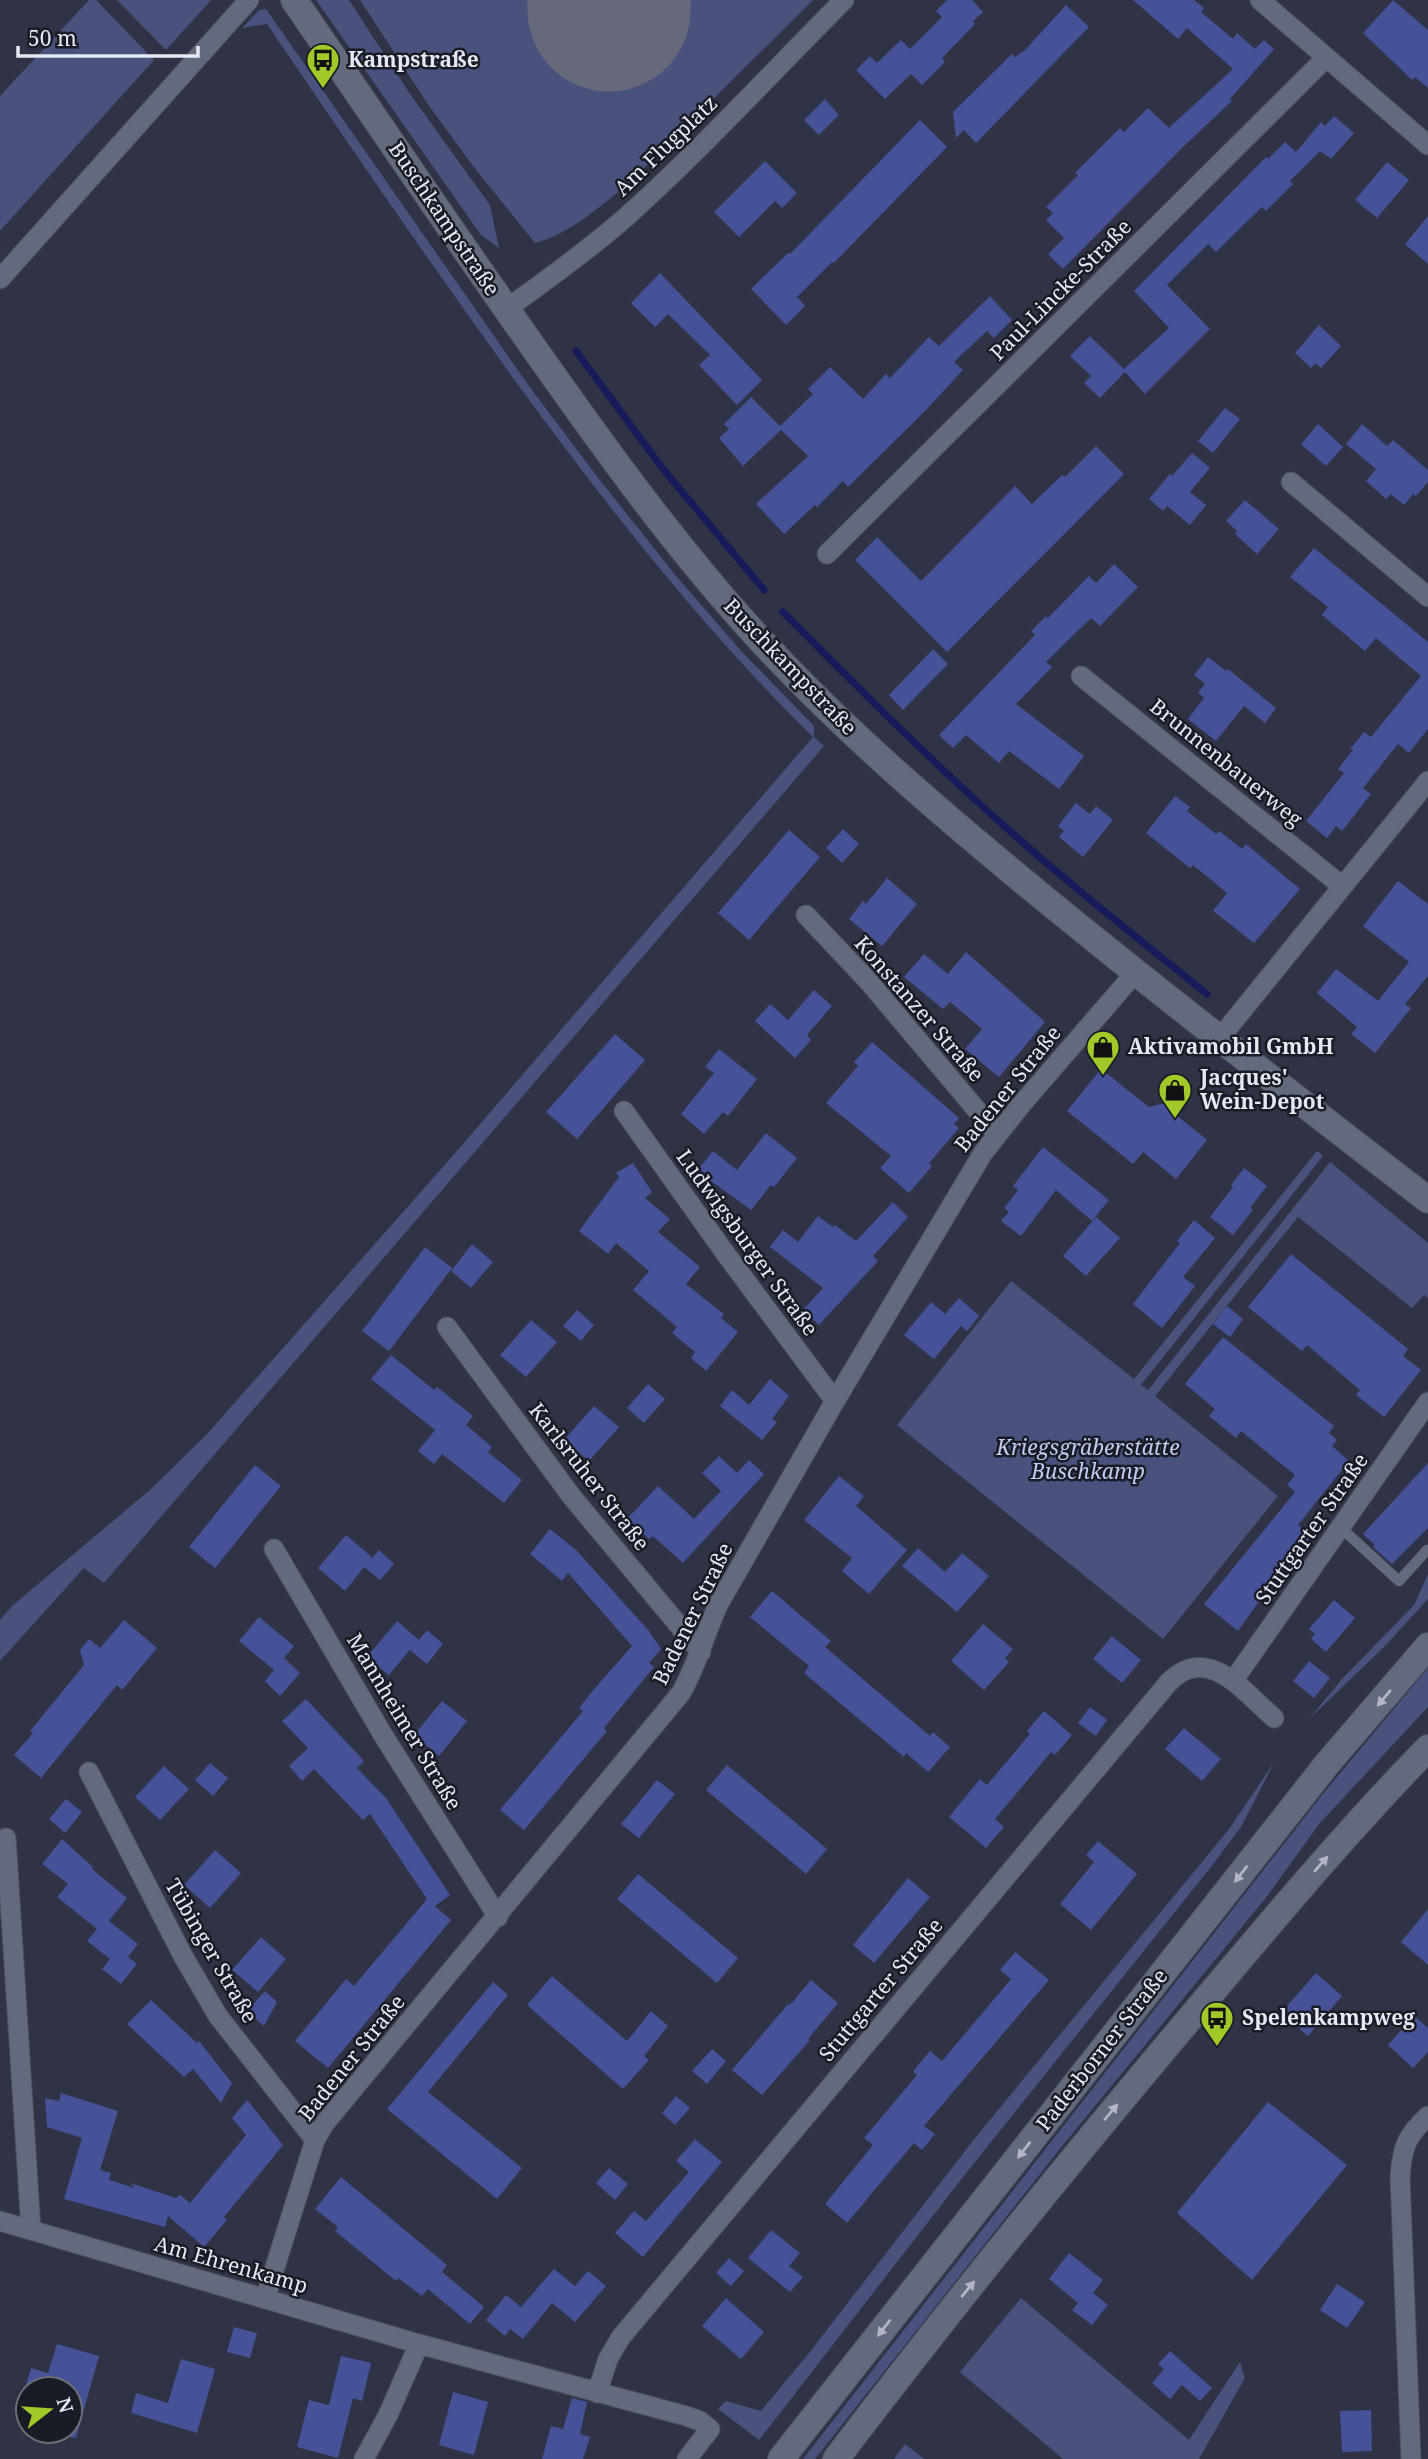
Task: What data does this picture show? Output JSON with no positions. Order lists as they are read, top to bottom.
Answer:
{
  "streets": {
    "main road": ["Buschkampstraße", "Paderborner Straße"],
    "street": [
      "Am Flugplatz",
      "Paul-Lincke-Straße",
      "Brunnenbauerweg",
      "Konstanzer Straße",
      "Badener Straße",
      "Ludwigsburger Straße",
      "Karlsruher Straße",
      "Stuttgarter Straße",
      "Mannheimer Straße",
      "Tübinger Straße",
      "Am Ehrenkamp"
    ]
  },
  "crossings": [
    ["Am Flugplatz", "Buschkampstraße"],
    ["Buschkampstraße", "Badener Straße"],
    ["Konstanzer Straße", "Badener Straße"],
    ["Badener Straße", "Ludwigsburger Straße"],
    ["Badener Straße", "Karlsruher Straße"],
    ["Badener Straße", "Mannheimer Straße"],
    ["Badener Straße", "Tübinger Straße"],
    ["Badener Straße", "Am Ehrenkamp"],
    ["Stuttgarter Straße", "Am Ehrenkamp"]
  ],
  "parks": ["Kriegsgräberstätte Buschkamp"],
  "places": {
    "bus stop": ["Kampstraße", "Spelenkampweg"],
    "shop": ["Aktivamobil GmbH", "Jacques' Wein-Depot"]
  },
  "scale_bar": "50 m",
  "north": "right"
}
